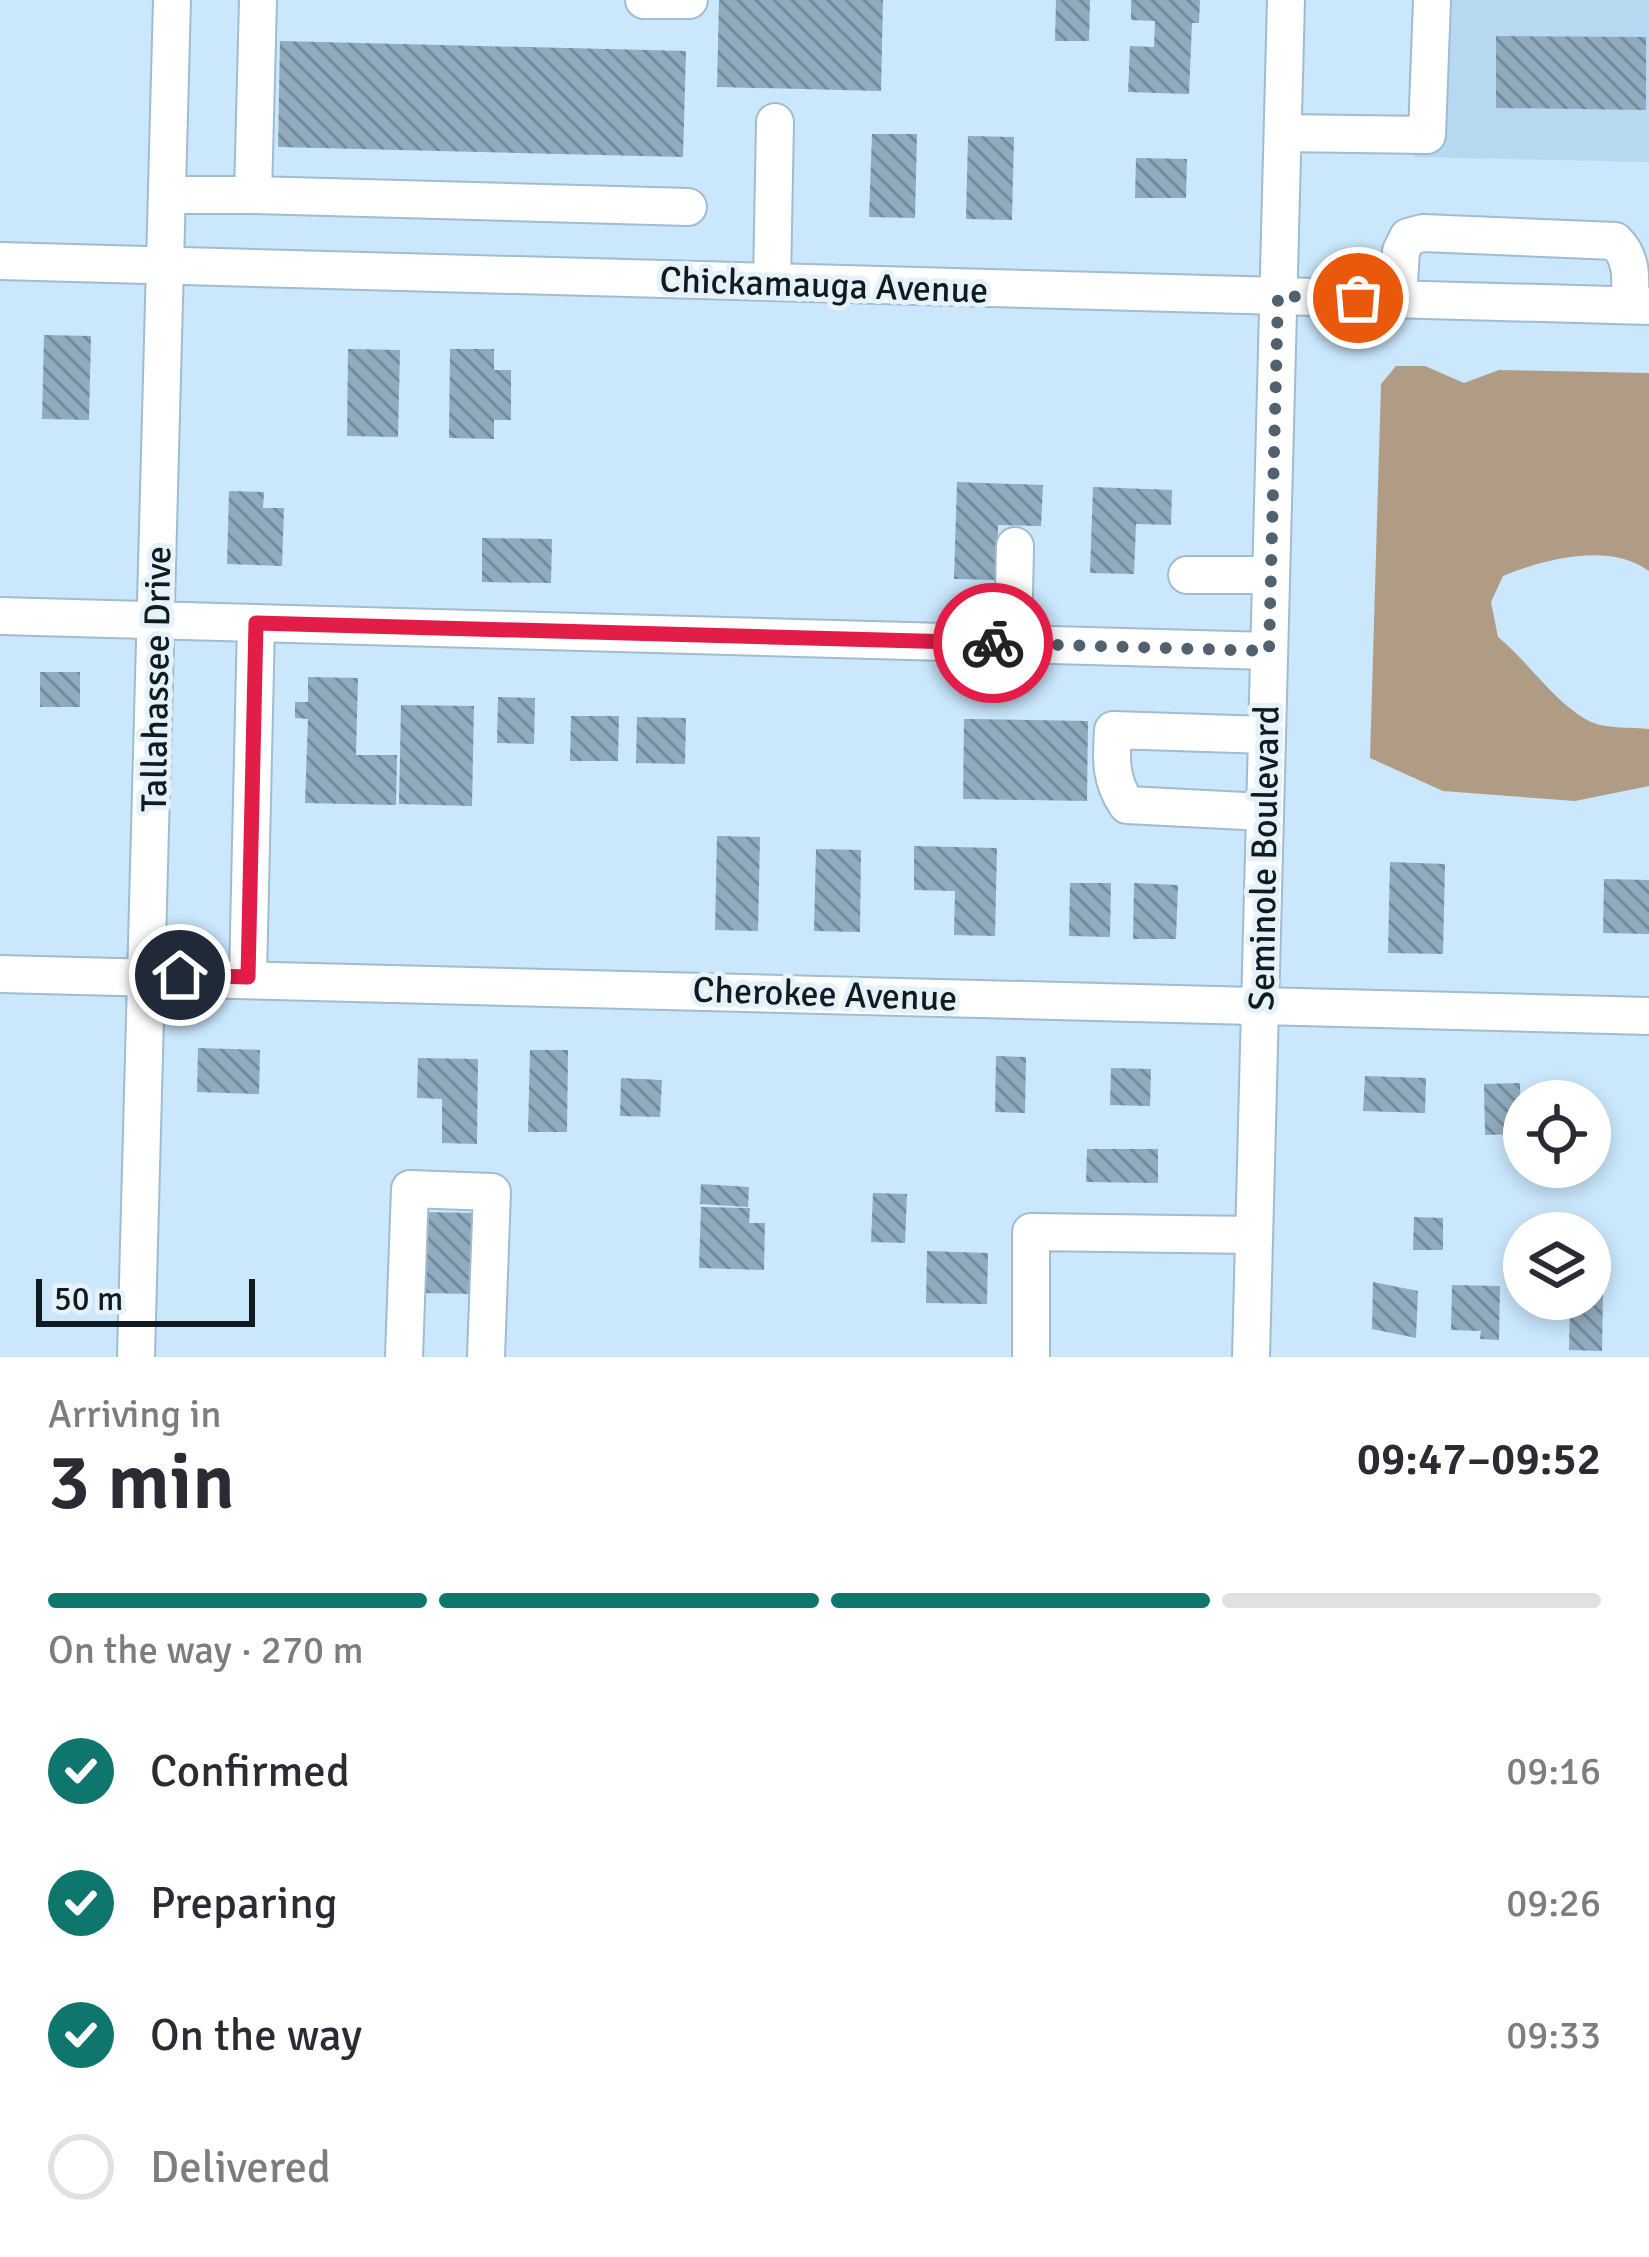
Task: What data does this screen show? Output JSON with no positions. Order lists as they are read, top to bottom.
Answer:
{
  "streets": {
    "street": [
      "Chickamauga Avenue",
      "Tallahassee Drive",
      "Seminole Boulevard",
      "Cherokee Avenue"
    ]
  },
  "crossings": [
    ["Chickamauga Avenue", "Tallahassee Drive"],
    ["Chickamauga Avenue", "Seminole Boulevard"],
    ["Tallahassee Drive", "Cherokee Avenue"],
    ["Seminole Boulevard", "Cherokee Avenue"]
  ],
  "scale_bar": "50 m",
  "page": {
    "scale": "50 m",
    "heading": ["3 min", "Arriving in", "09:47–09:52"],
    "bar": "On the way · 270 m",
    "list": [
      ["Confirmed", "09:16"],
      ["Preparing", "09:26"],
      ["On the way", "09:33"],
      "Delivered"
    ]
  }
}
